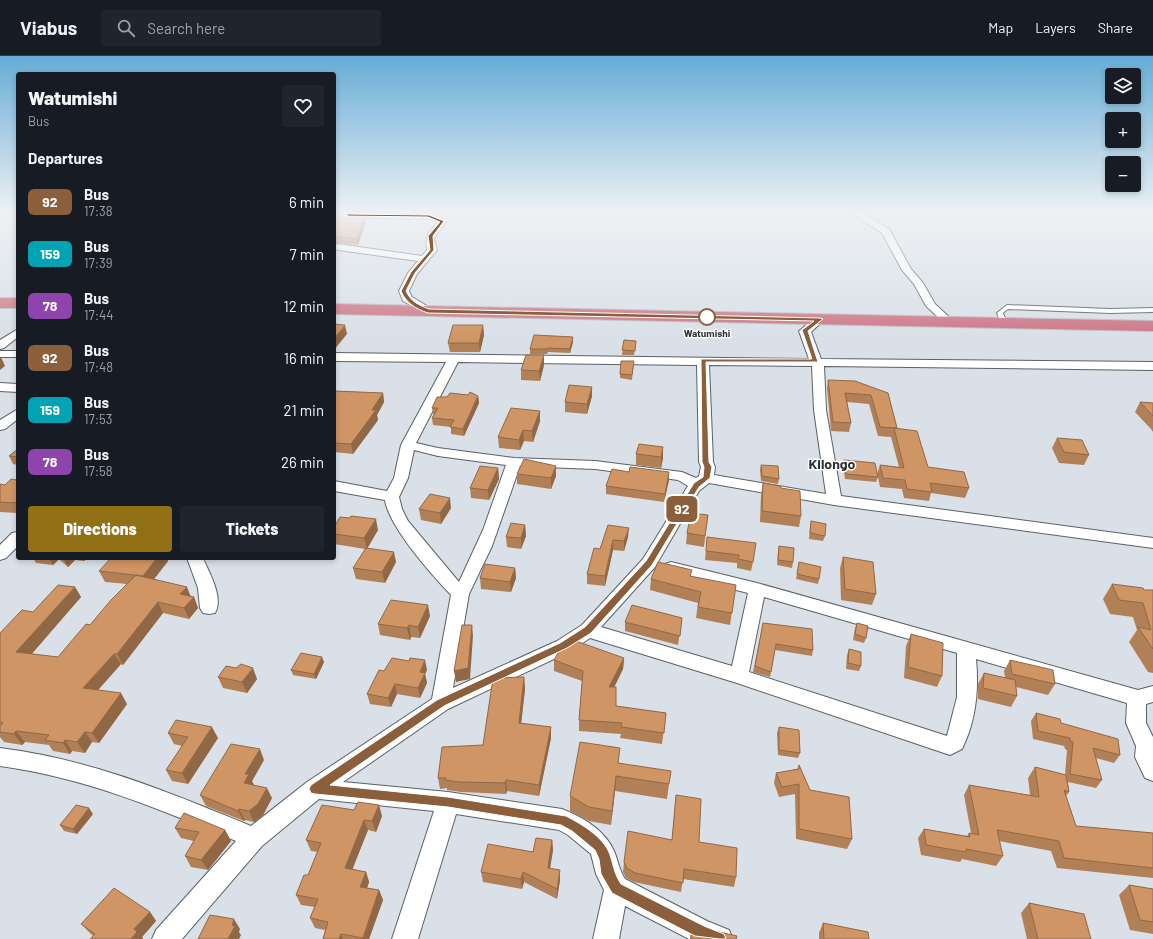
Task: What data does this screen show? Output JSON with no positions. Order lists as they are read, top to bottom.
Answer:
{
  "districts": ["Kilongo"],
  "places": ["Watumishi"],
  "lines": ["bus line 92"],
  "page": {
    "header": "Viabus",
    "search": "Search here",
    "nav": ["Map", "Layers", "Share"],
    "on_map": "92",
    "map_buttons": ["+", "−"],
    "heading": [
      ["Watumishi", "Bus"],
      "Departures"
    ],
    "list": [
      {
        "mark": "92",
        "name": "Bus",
        "note": "17:38",
        "value": "6 min"
      },
      {
        "mark": "159",
        "name": "Bus",
        "note": "17:39",
        "value": "7 min"
      },
      {
        "mark": "78",
        "name": "Bus",
        "note": "17:44",
        "value": "12 min"
      },
      {
        "mark": "92",
        "name": "Bus",
        "note": "17:48",
        "value": "16 min"
      },
      {
        "mark": "159",
        "name": "Bus",
        "note": "17:53",
        "value": "21 min"
      },
      {
        "mark": "78",
        "name": "Bus",
        "note": "17:58",
        "value": "26 min"
      }
    ],
    "buttons": ["Directions", "Tickets"]
  }
}
